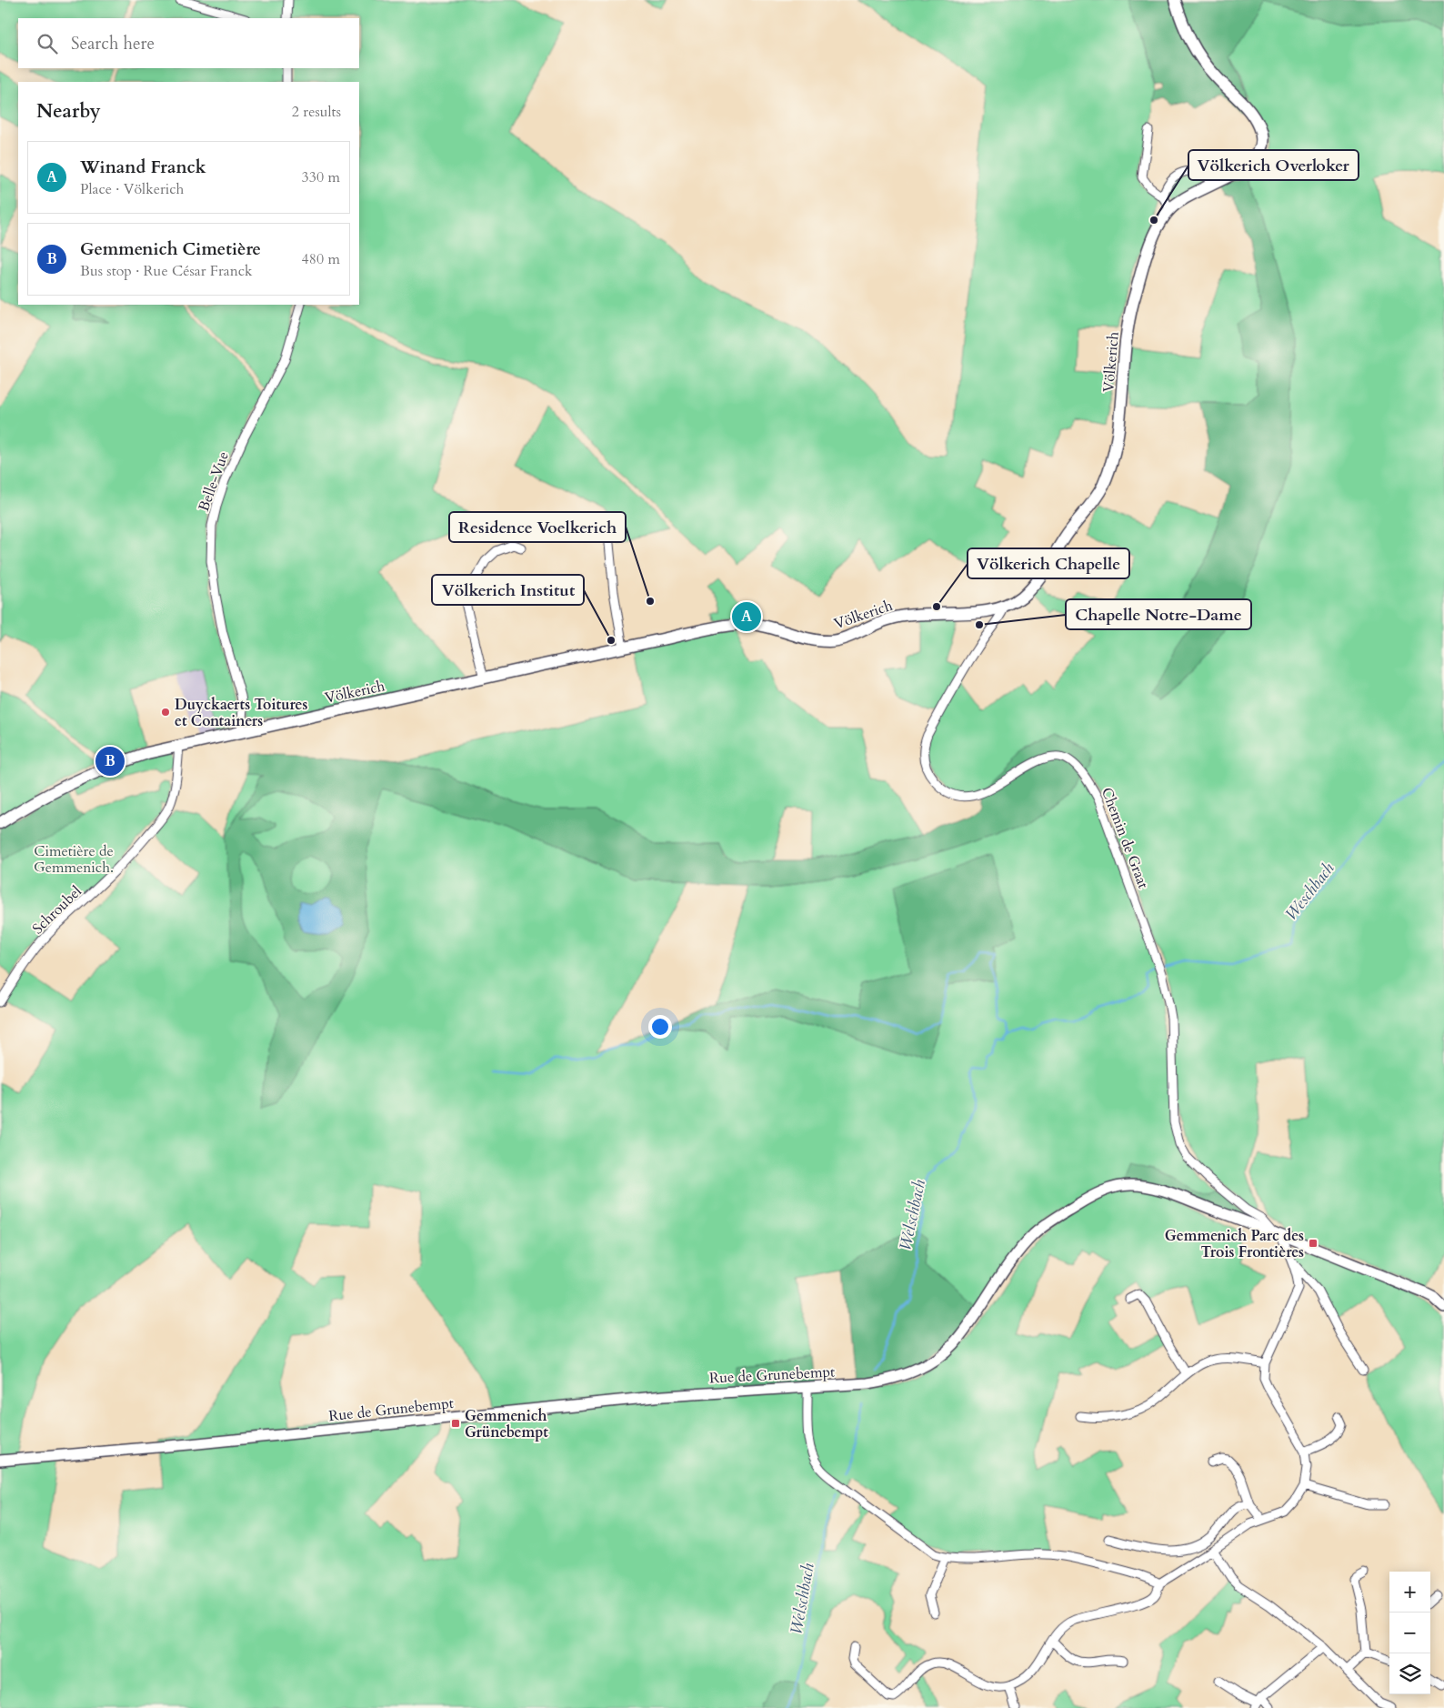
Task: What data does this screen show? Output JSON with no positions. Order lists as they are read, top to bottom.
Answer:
{
  "streets": {
    "main road": ["Völkerich"],
    "street": [
      "Belle-Vue",
      "Chemin de Graat",
      "Schroubel",
      "Rue de Grunebempt"
    ]
  },
  "crossings": [
    ["Völkerich", "Belle-Vue"],
    ["Völkerich", "Chemin de Graat"],
    ["Völkerich", "Schroubel"],
    ["Chemin de Graat", "Rue de Grunebempt"]
  ],
  "water": ["Weschbach", "Welschbach"],
  "parks": ["Cimetière de Gemmenich."],
  "places": {
    "other": [
      "Völkerich Overloker",
      "Residence Voelkerich",
      "Völkerich Chapelle",
      "Chapelle Notre-Dame",
      "Völkerich Institut",
      "Duyckaerts Toitures et Containers"
    ],
    "transit": ["Gemmenich Parc des Trois Frontières", "Gemmenich Grünebempt"]
  },
  "page": {
    "search": "Search here",
    "heading": ["Nearby", "2 results"],
    "list": [
      {
        "mark": "A",
        "name": "Winand Franck",
        "note": "Place · Völkerich",
        "value": "330 m"
      },
      {
        "mark": "B",
        "name": "Gemmenich Cimetière",
        "note": "Bus stop · Rue César Franck",
        "value": "480 m"
      }
    ],
    "pins": ["A", "B"],
    "map_buttons": ["+", "−"]
  }
}
